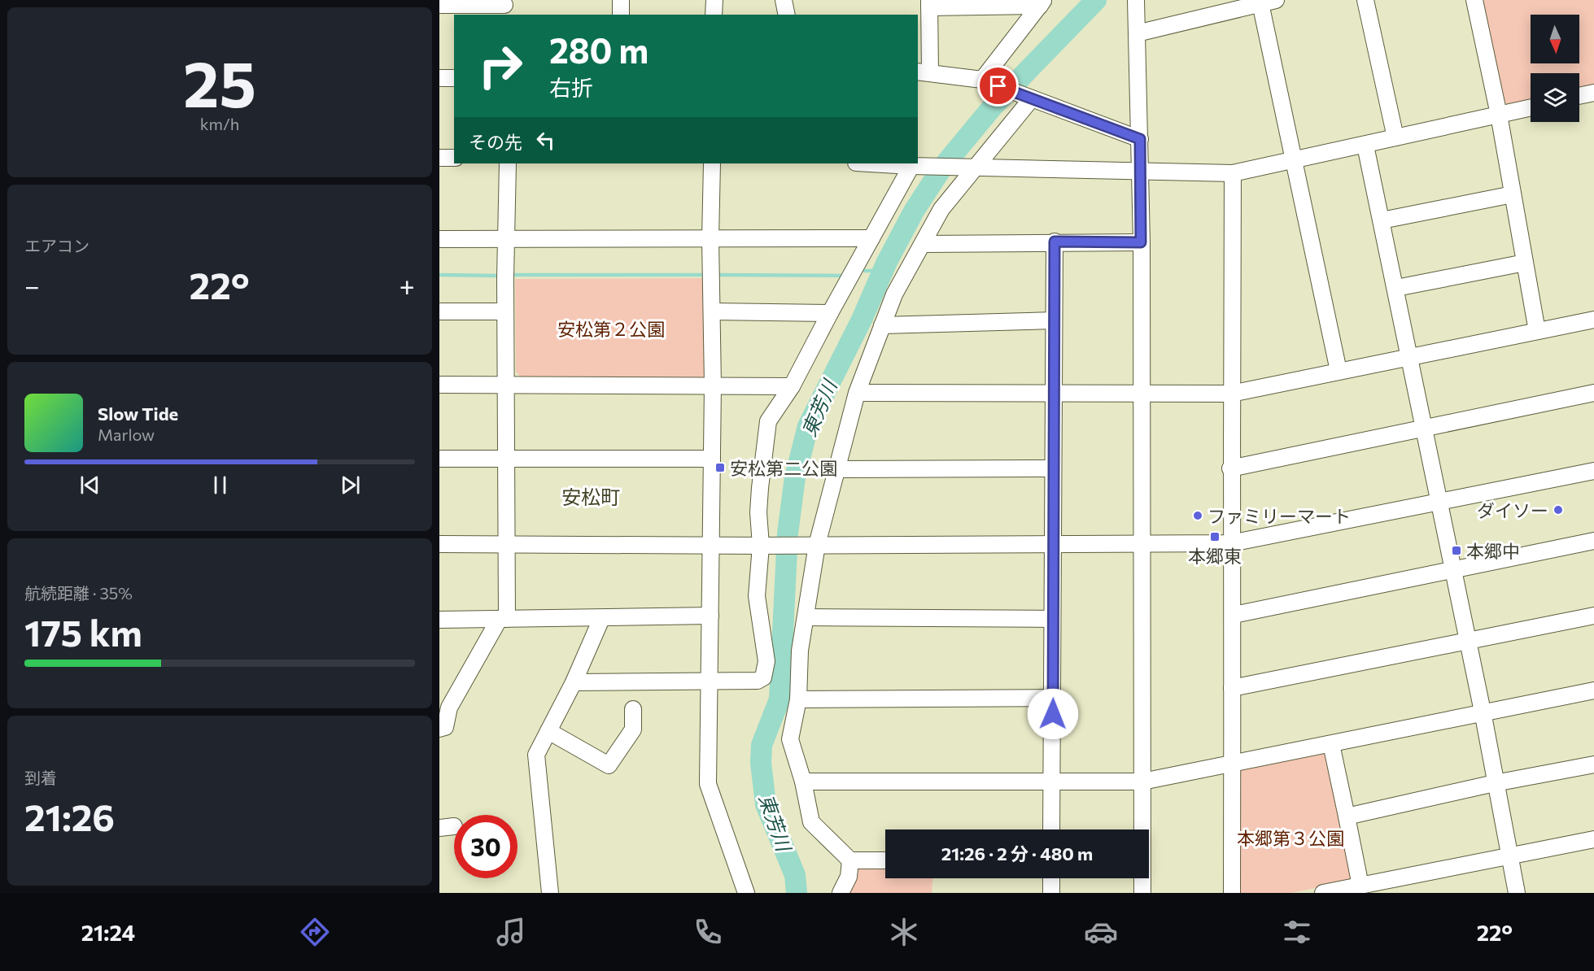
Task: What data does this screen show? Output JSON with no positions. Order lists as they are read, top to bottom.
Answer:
{
  "districts": ["安松町"],
  "water": ["東芳川"],
  "parks": ["安松第２公園", "本郷第３公園"],
  "places": {
    "transit": ["安松第二公園", "本郷東", "本郷中"],
    "other": ["ダイソー", "ファミリーマート"]
  },
  "north": "bottom",
  "page": {
    "tile": [
      ["25", "km/h"],
      "エアコン",
      ["航続距離 · 35%", "175 km"],
      ["到着", "21:26"]
    ],
    "turn": ["280 m", "右折"],
    "then": "その先",
    "heat": ["−", "22°", "+"],
    "song": ["Slow Tide", "Marlow"],
    "limit": "30",
    "trip": "21:26 · 2 分 · 480 m",
    "tabs": ["21:24", "22°"]
  }
}
